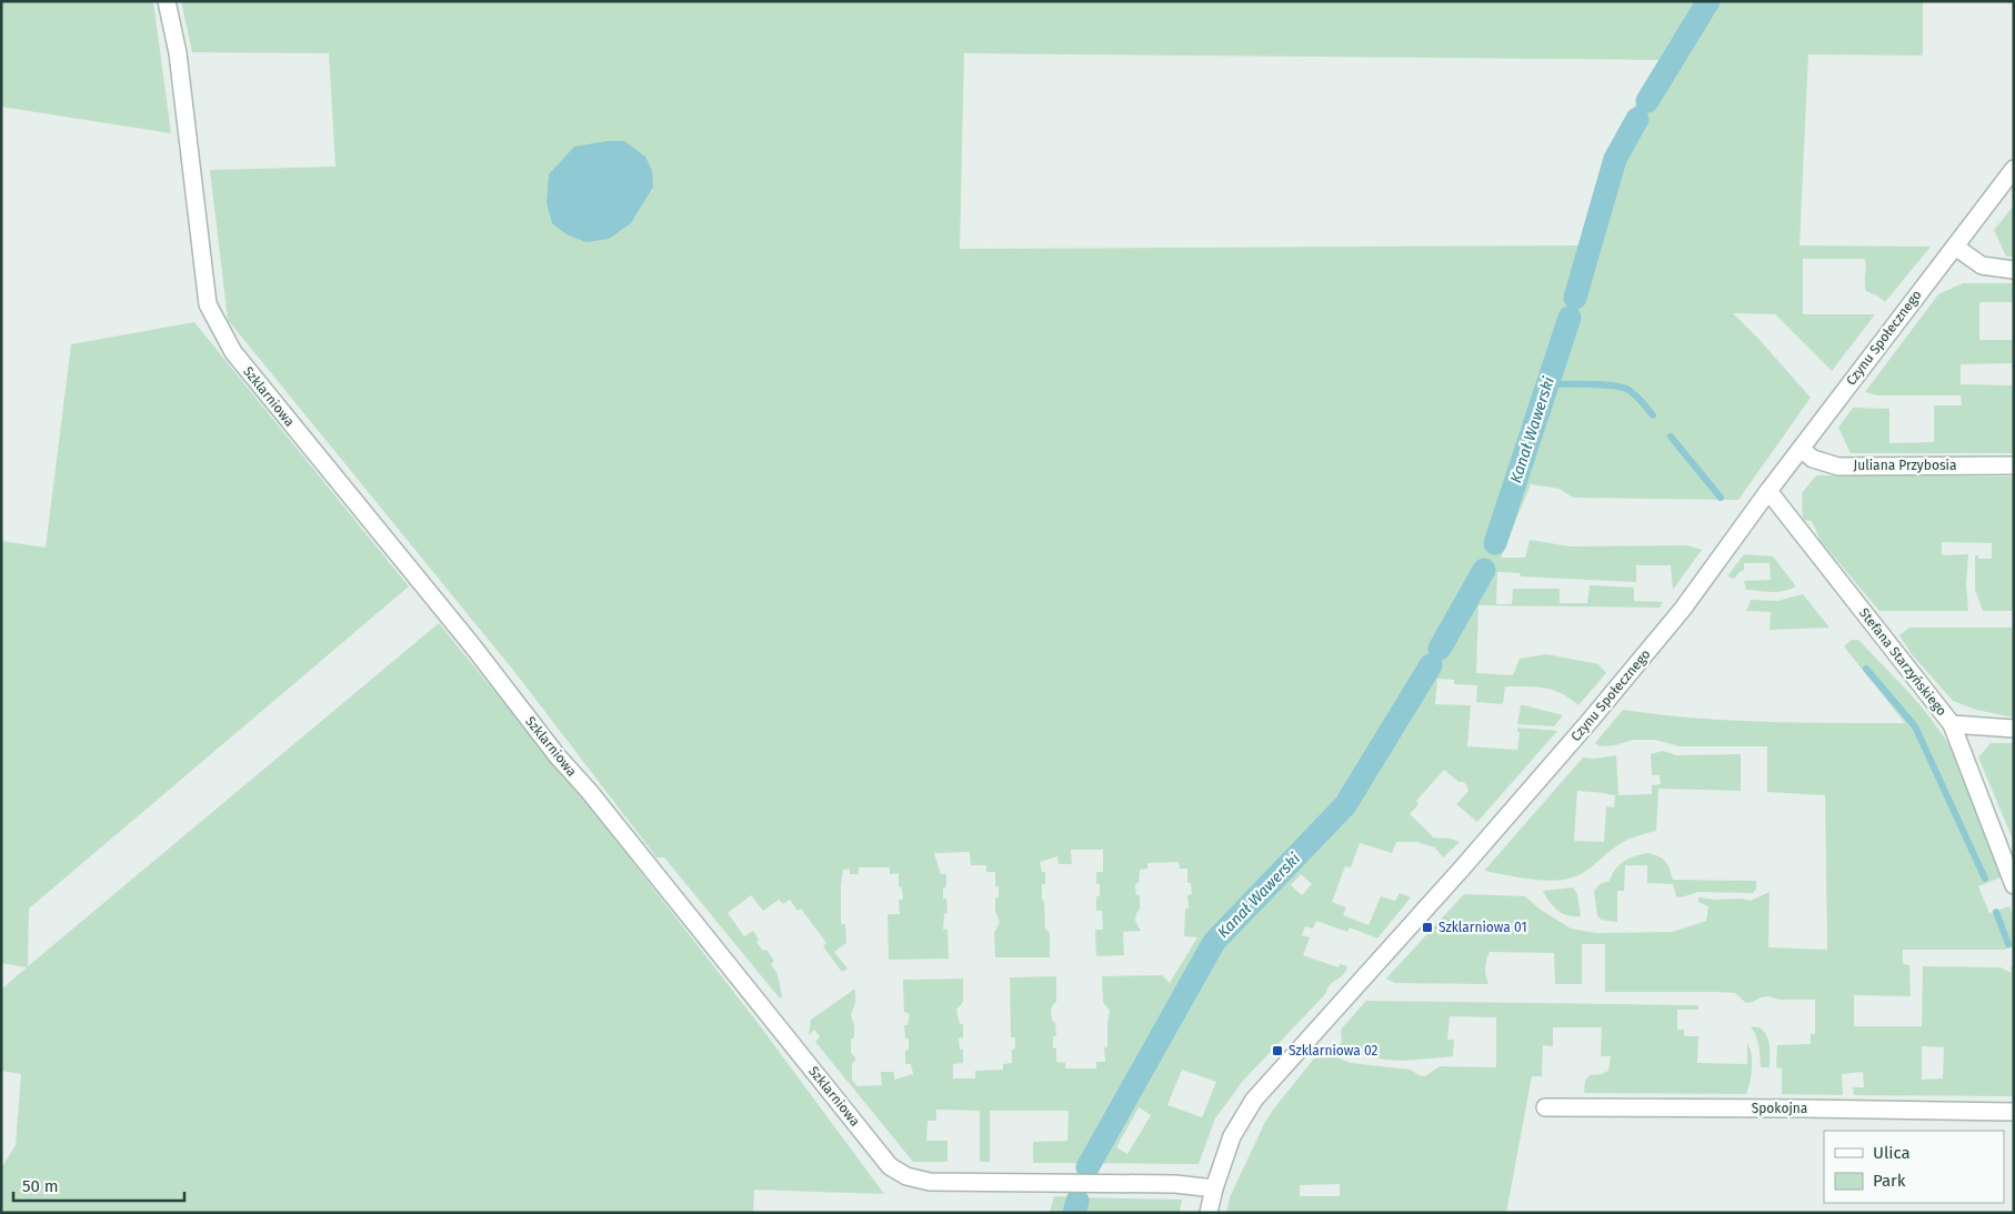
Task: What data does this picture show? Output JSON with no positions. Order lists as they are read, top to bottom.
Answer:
{
  "streets": {
    "street": [
      "Czynu Społecznego",
      "Szklarniowa",
      "Juliana Przybosia",
      "Stefana Starzyńskiego",
      "Spokojna"
    ]
  },
  "crossings": [
    ["Czynu Społecznego", "Szklarniowa"],
    ["Czynu Społecznego", "Juliana Przybosia"],
    ["Czynu Społecznego", "Stefana Starzyńskiego"]
  ],
  "water": ["Kanał Wawerski"],
  "places": {
    "transit": ["Szklarniowa 01", "Szklarniowa 02"]
  },
  "legend": ["Ulica", "Park"],
  "scale_bar": "50 m"
}
